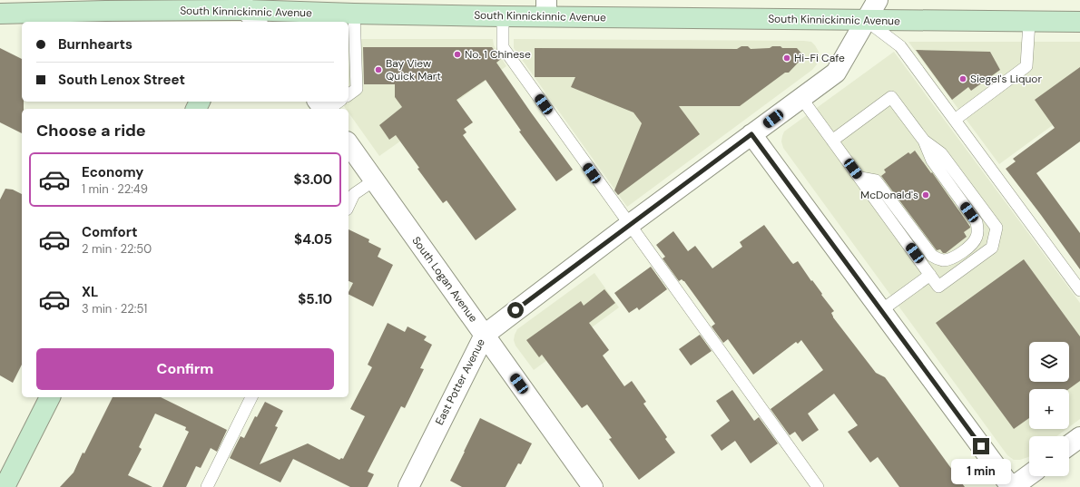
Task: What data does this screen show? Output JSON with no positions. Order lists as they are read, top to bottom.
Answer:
{
  "streets": {
    "main road": ["South Kinnickinnic Avenue"],
    "street": ["South Logan Avenue", "East Potter Avenue"]
  },
  "crossings": [
    ["South Kinnickinnic Avenue", "East Potter Avenue"],
    ["South Logan Avenue", "East Potter Avenue"]
  ],
  "places": [
    "No. 1 Chinese",
    "Hi-Fi Cafe",
    "Bay View Quick Mart",
    "Siegel's Liquor",
    "McDonald's"
  ],
  "page": {
    "banner": ["Burnhearts", "South Lenox Street"],
    "heading": "Choose a ride",
    "list": [
      {
        "name": "Economy",
        "note": "1 min · 22:49",
        "value": "$3.00"
      },
      {
        "name": "Comfort",
        "note": "2 min · 22:50",
        "value": "$4.05"
      },
      {
        "name": "XL",
        "note": "3 min · 22:51",
        "value": "$5.10"
      }
    ],
    "buttons": "Confirm",
    "map_buttons": ["+", "−"],
    "bubble": "1 min"
  }
}
